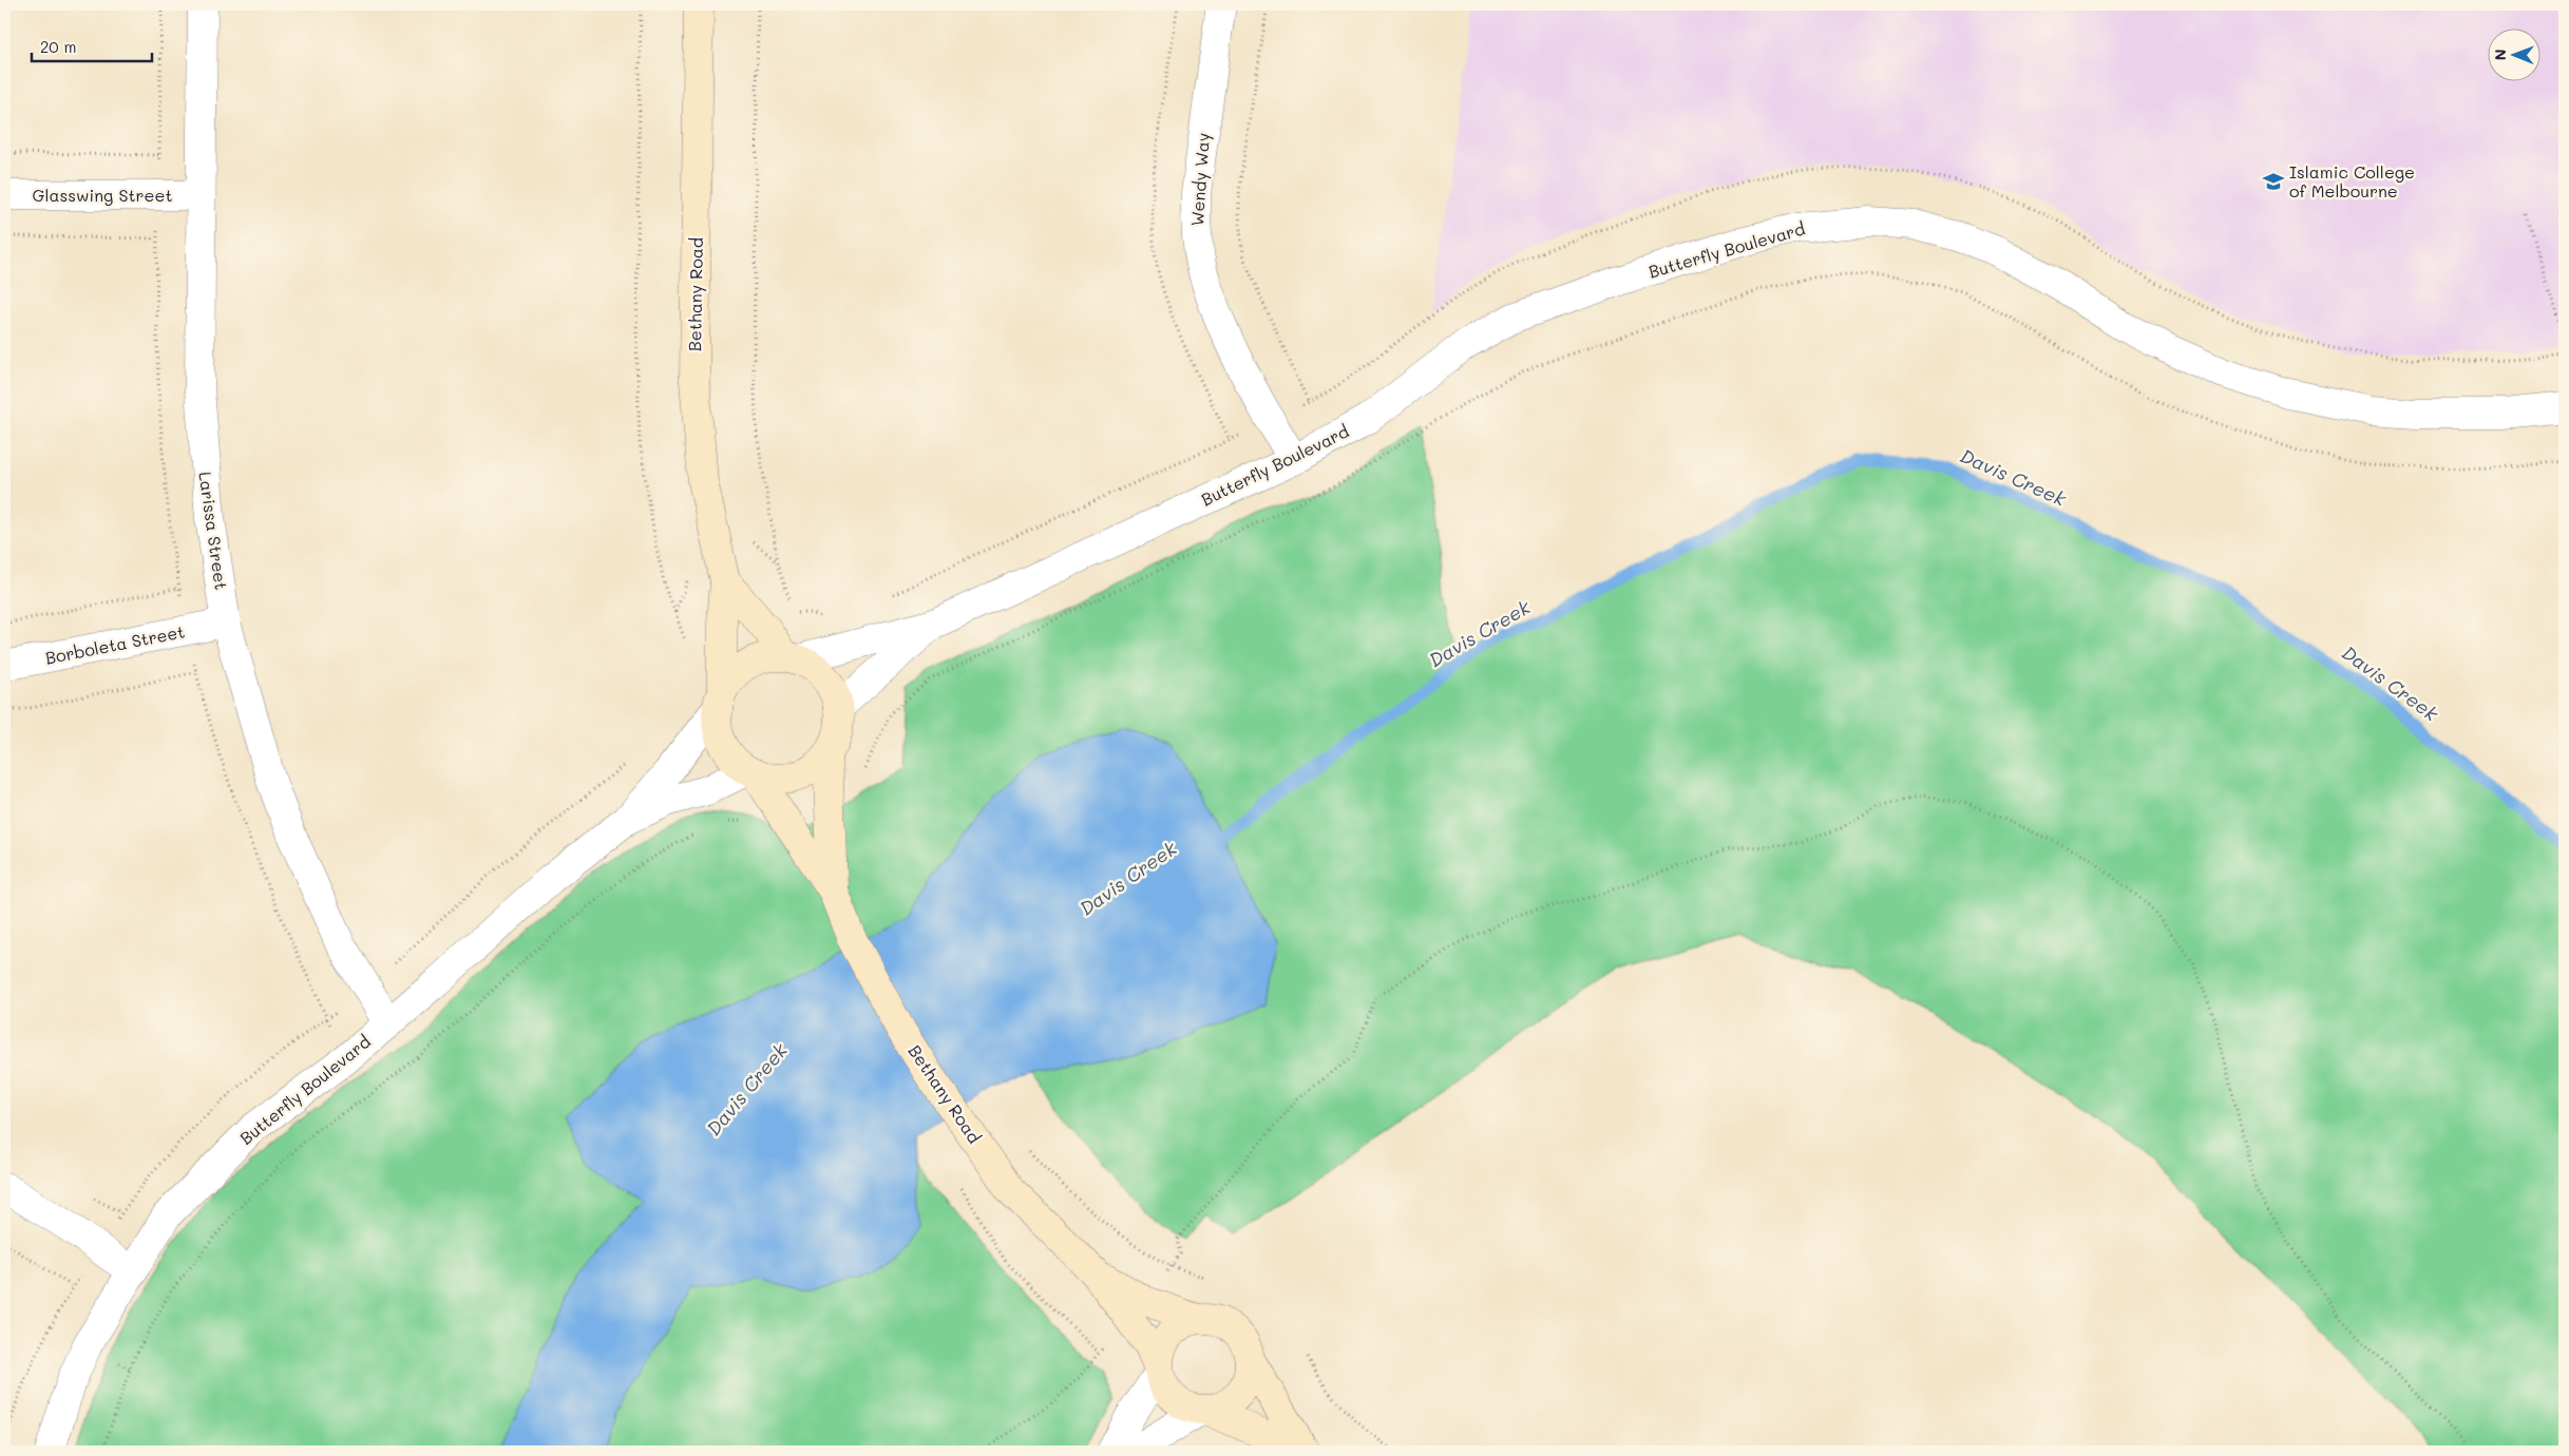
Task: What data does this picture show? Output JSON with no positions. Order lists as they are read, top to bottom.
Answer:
{
  "streets": {
    "street": [
      "Wendy Way",
      "Glasswing Street",
      "Butterfly Boulevard",
      "Bethany Road",
      "Larissa Street",
      "Borboleta Street"
    ]
  },
  "crossings": [
    ["Wendy Way", "Butterfly Boulevard"],
    ["Glasswing Street", "Larissa Street"],
    ["Butterfly Boulevard", "Bethany Road"],
    ["Butterfly Boulevard", "Larissa Street"],
    ["Larissa Street", "Borboleta Street"]
  ],
  "water": ["Davis Creek"],
  "places": {
    "school or university": ["Islamic College of Melbourne"]
  },
  "scale_bar": "20 m",
  "north": "left"
}
